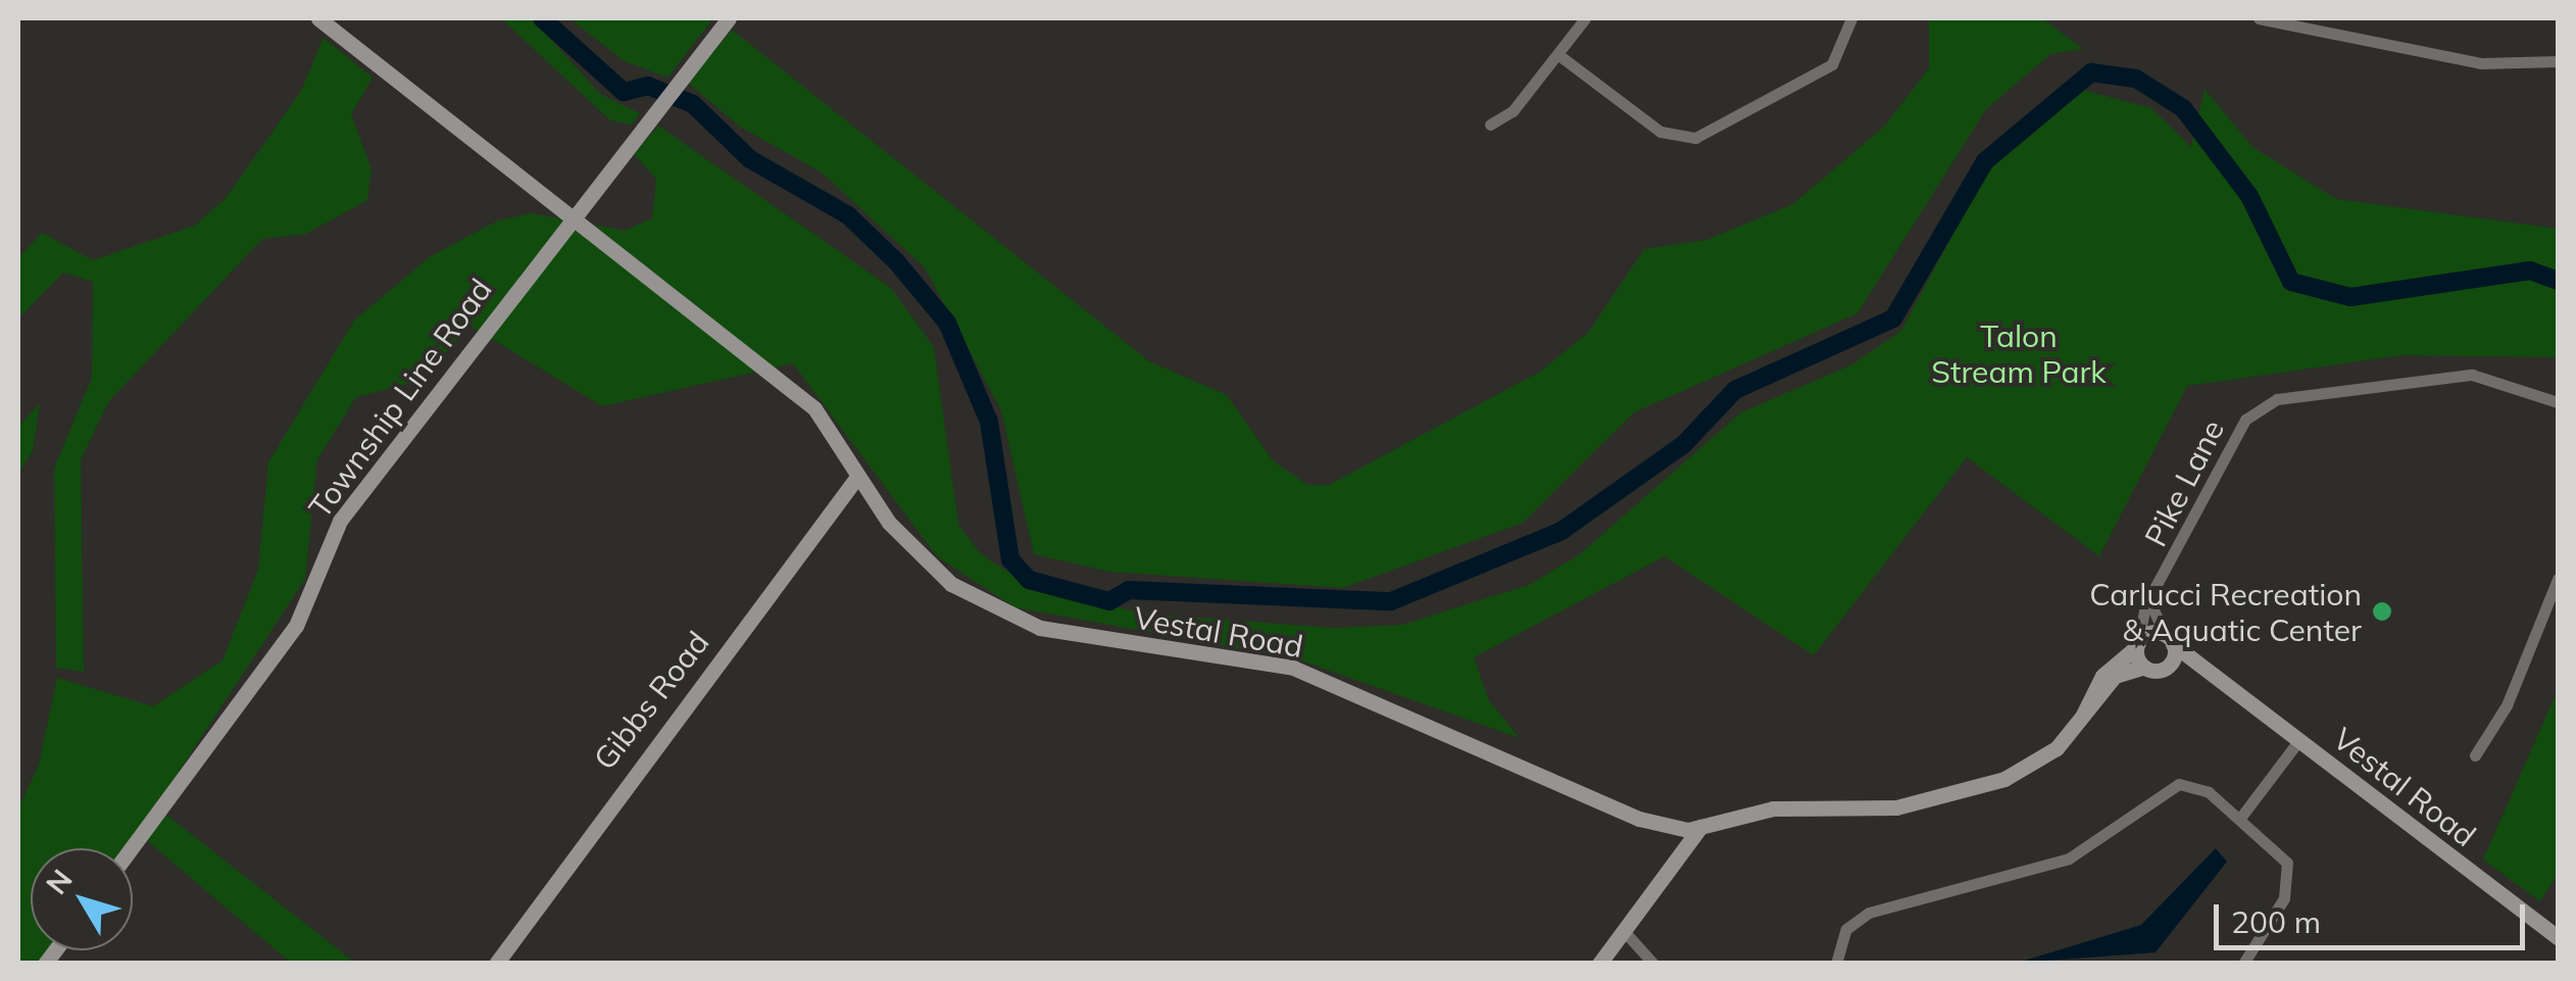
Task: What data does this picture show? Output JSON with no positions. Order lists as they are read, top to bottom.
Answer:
{
  "streets": {
    "street": [
      "Township Line Road",
      "Pike Lane",
      "Vestal Road",
      "Gibbs Road"
    ]
  },
  "crossings": [
    ["Township Line Road", "Vestal Road"],
    ["Pike Lane", "Vestal Road"],
    ["Vestal Road", "Gibbs Road"]
  ],
  "parks": ["Talon Stream Park"],
  "places": ["Carlucci Recreation & Aquatic Center"],
  "scale_bar": "200 m",
  "north": "top left"
}
